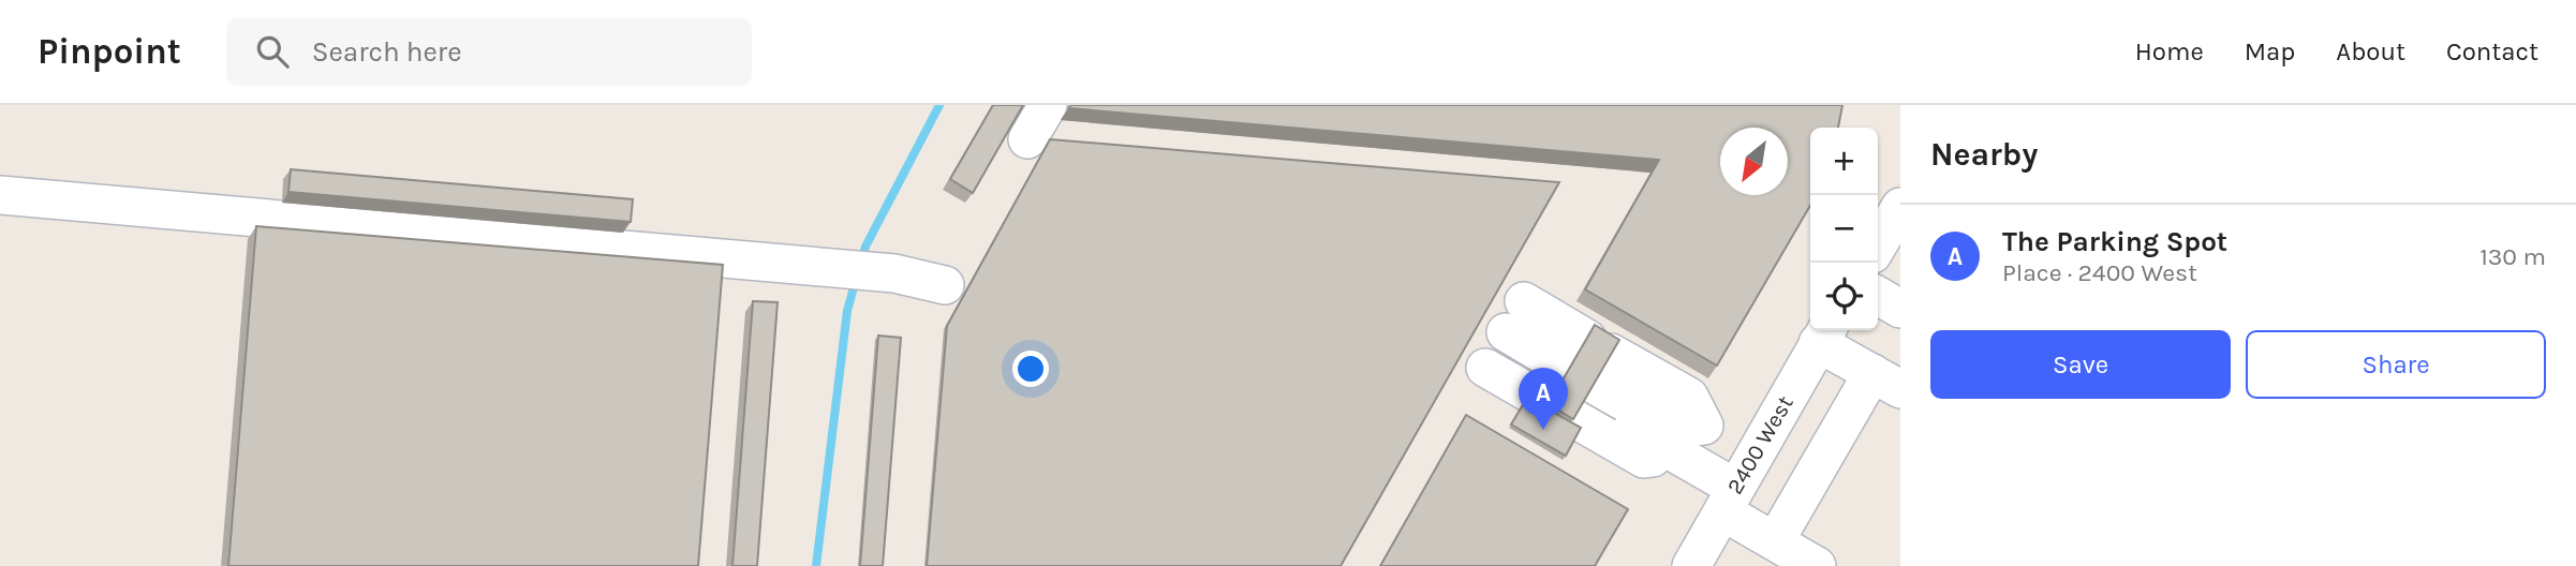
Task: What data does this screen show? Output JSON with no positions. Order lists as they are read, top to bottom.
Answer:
{
  "streets": {
    "street": ["2400 West"]
  },
  "north": "bottom left",
  "page": {
    "header": "Pinpoint",
    "search": "Search here",
    "nav": [
      "Home",
      "Map",
      "About",
      "Contact"
    ],
    "heading": "Nearby",
    "map_buttons": ["+", "−"],
    "list": [
      {
        "mark": "A",
        "name": "The Parking Spot",
        "note": "Place · 2400 West",
        "value": "130 m"
      }
    ],
    "buttons": ["Save", "Share"],
    "pins": "A"
  }
}
